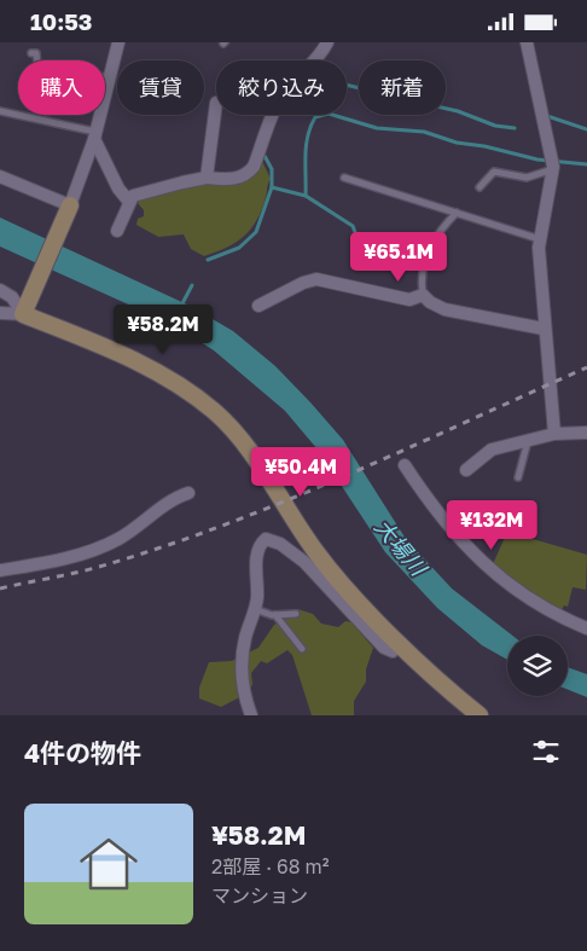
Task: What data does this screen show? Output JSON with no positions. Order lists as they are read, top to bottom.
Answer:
{
  "water": ["大場川"],
  "page": {
    "status": "10:53",
    "chip": [
      "購入",
      "賃貸",
      "絞り込み",
      "新着"
    ],
    "price": [
      "¥65.1M",
      "¥58.2M",
      "¥50.4M",
      "¥132M"
    ],
    "heading": "4件の物件",
    "list": [
      {
        "name": "¥58.2M",
        "note": "2部屋 · 68 m² · マンション"
      }
    ]
  }
}
